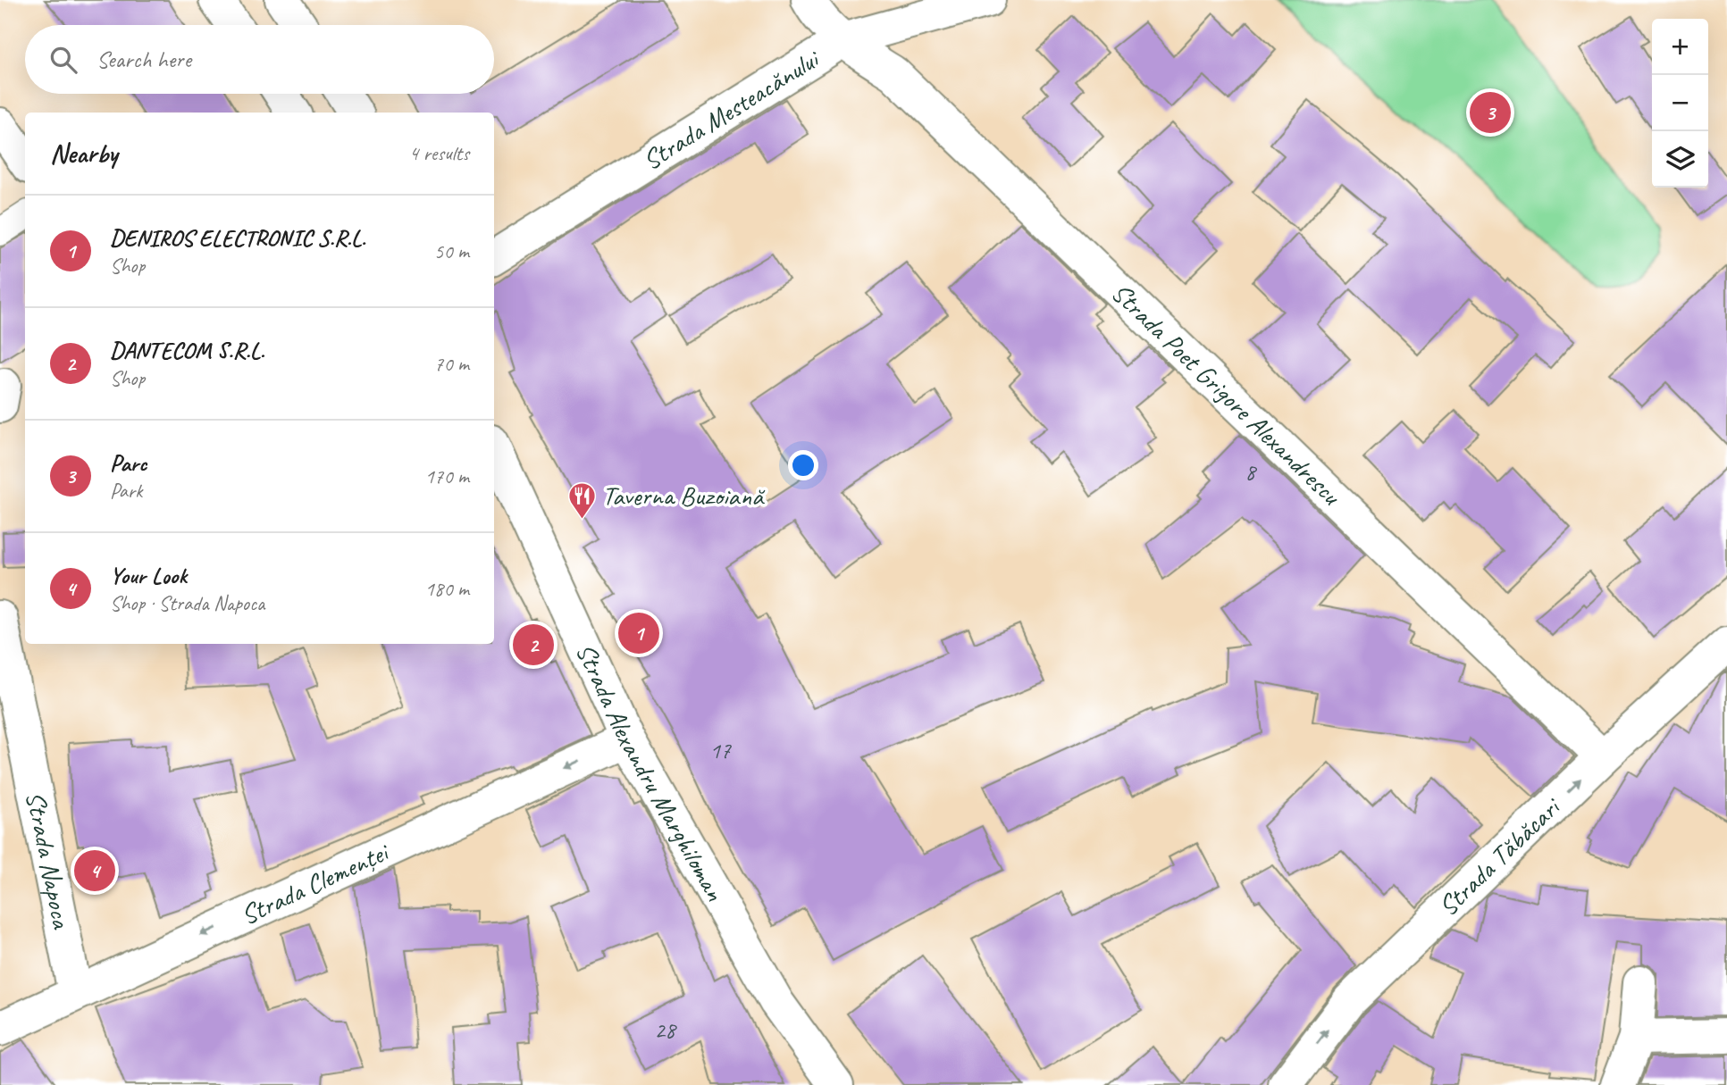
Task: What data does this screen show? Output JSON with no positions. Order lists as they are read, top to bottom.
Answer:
{
  "streets": {
    "street": [
      "Strada Mesteacănului",
      "Strada Poet Grigore Alexandrescu",
      "Strada Alexandru Marghiloman",
      "Strada Tăbăcari",
      "Strada Napoca",
      "Strada Clemenței"
    ]
  },
  "crossings": [
    ["Strada Mesteacănului", "Strada Poet Grigore Alexandrescu"],
    ["Strada Poet Grigore Alexandrescu", "Strada Tăbăcari"],
    ["Strada Alexandru Marghiloman", "Strada Clemenței"],
    ["Strada Napoca", "Strada Clemenței"]
  ],
  "one_way": ["Strada Tăbăcari", "Strada Clemenței"],
  "places": {
    "restaurant": ["Taverna Buzoiană"]
  },
  "house_numbers": ["8", "17", "28"],
  "page": {
    "map_buttons": ["+", "−"],
    "search": "Search here",
    "pins": [
      "3",
      "1",
      "2",
      "4"
    ],
    "heading": ["Nearby", "4 results"],
    "list": [
      {
        "mark": "1",
        "name": "DENIROS ELECTRONIC S.R.L.",
        "note": "Shop",
        "value": "50 m"
      },
      {
        "mark": "2",
        "name": "DANTECOM S.R.L.",
        "note": "Shop",
        "value": "70 m"
      },
      {
        "mark": "3",
        "name": "Parc",
        "note": "Park",
        "value": "170 m"
      },
      {
        "mark": "4",
        "name": "Your Look",
        "note": "Shop · Strada Napoca",
        "value": "180 m"
      }
    ]
  }
}
